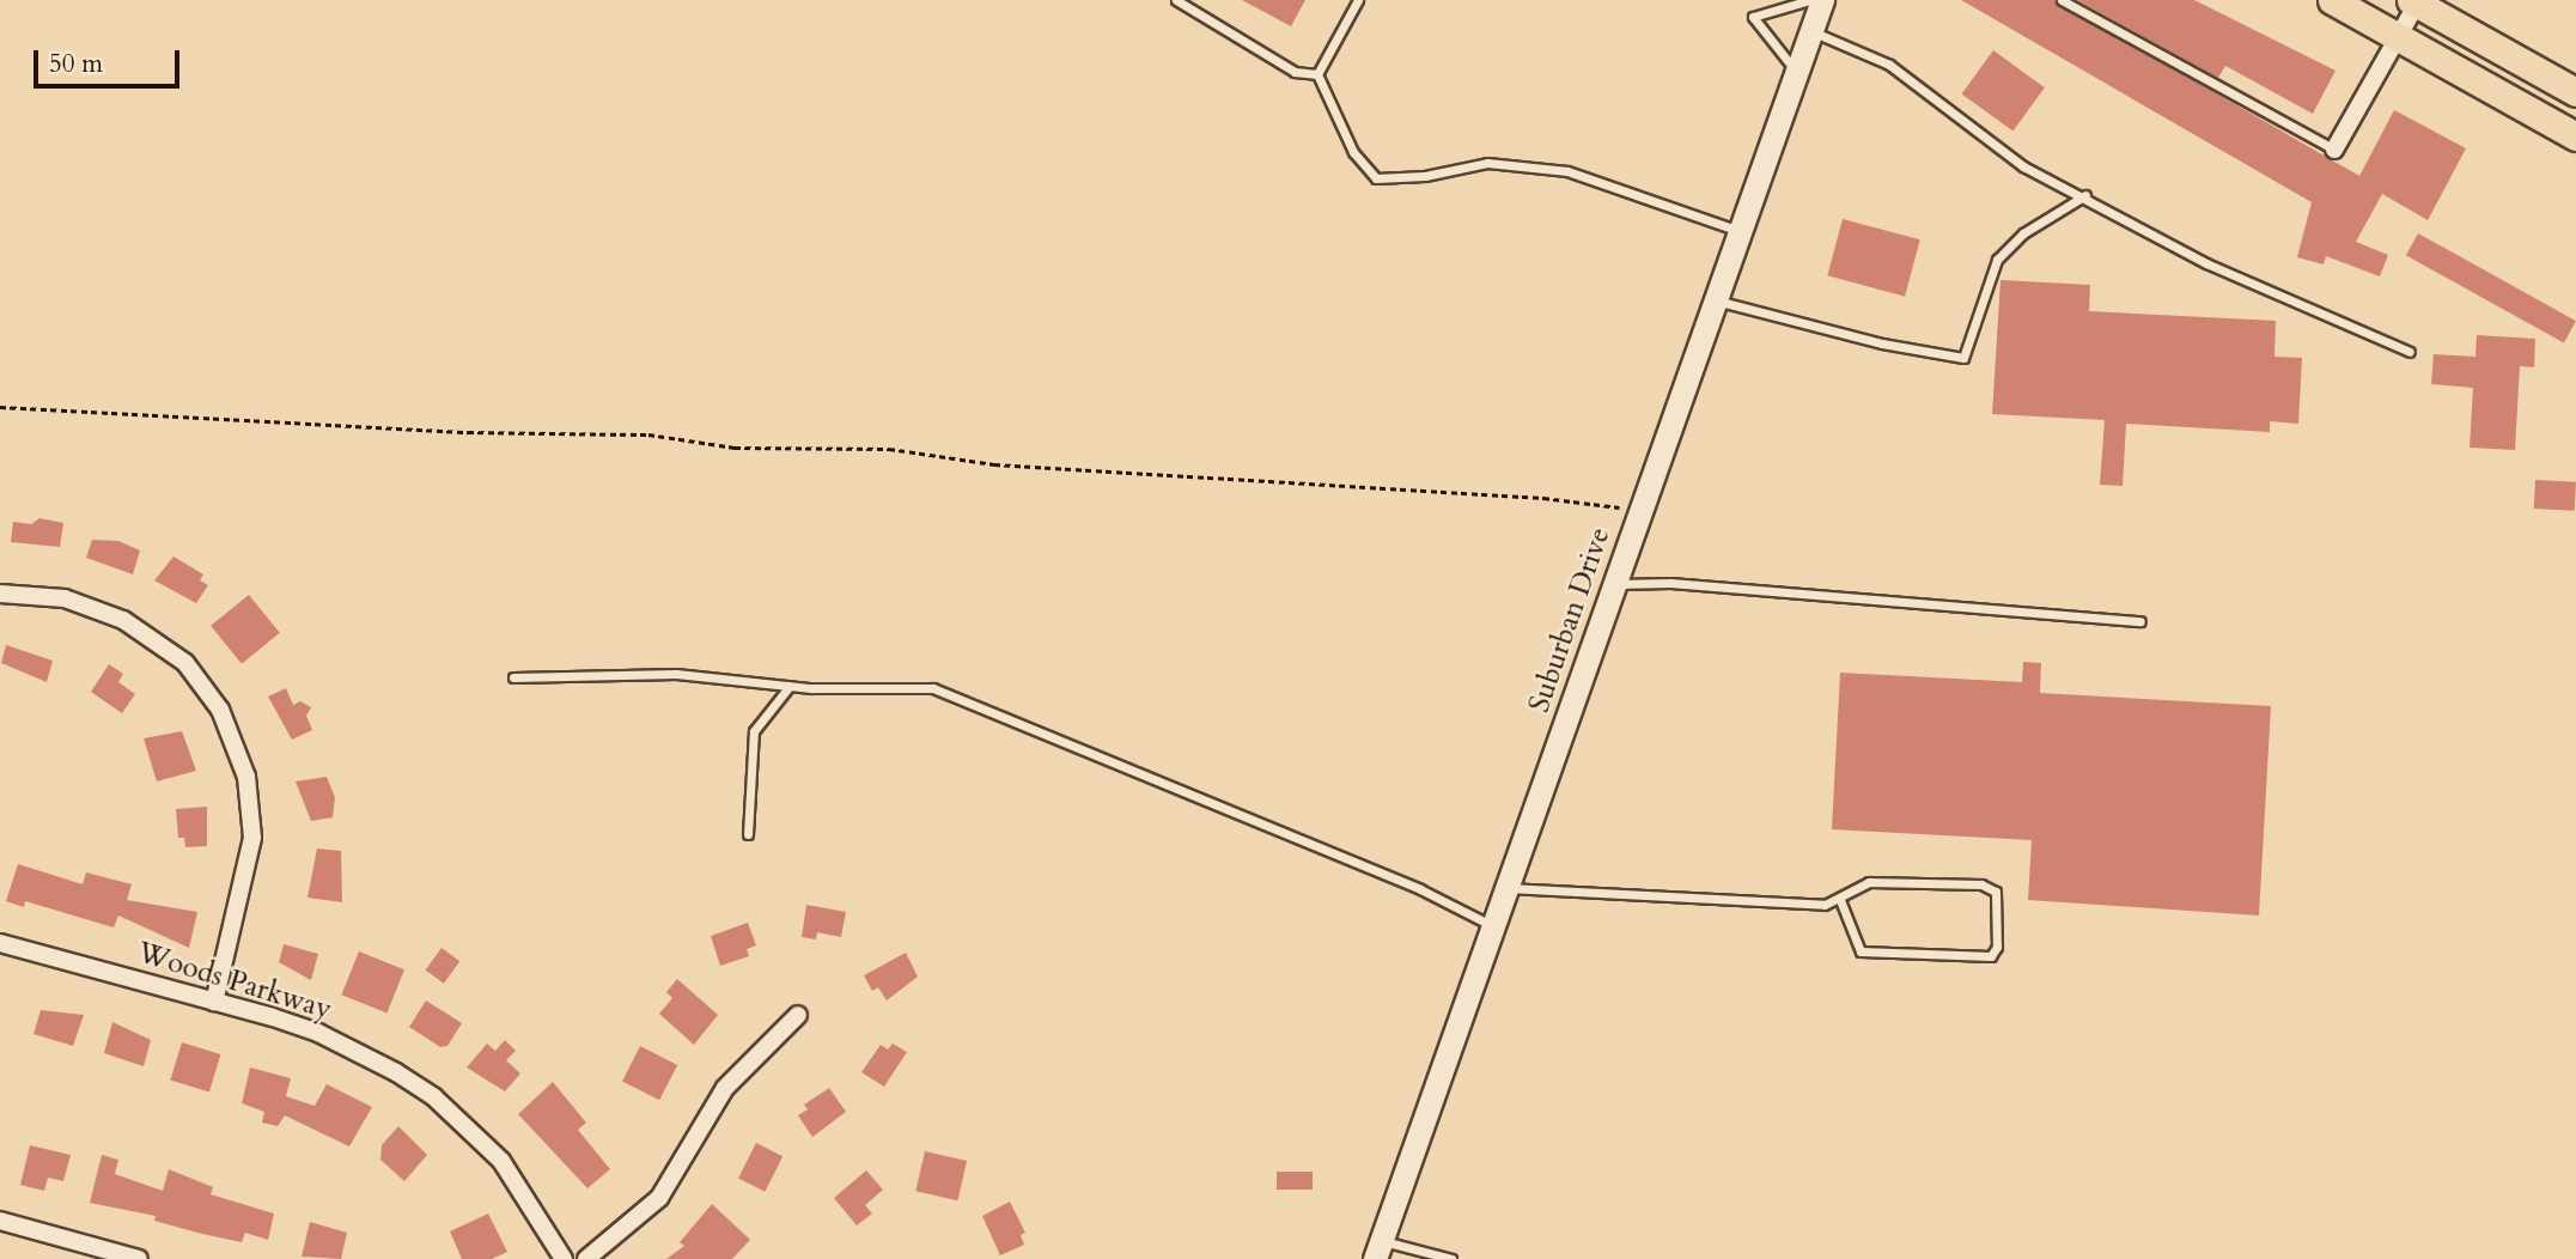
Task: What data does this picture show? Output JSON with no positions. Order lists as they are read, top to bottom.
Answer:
{
  "streets": {
    "main road": ["Suburban Drive"],
    "street": ["Woods Parkway"]
  },
  "scale_bar": "50 m"
}
